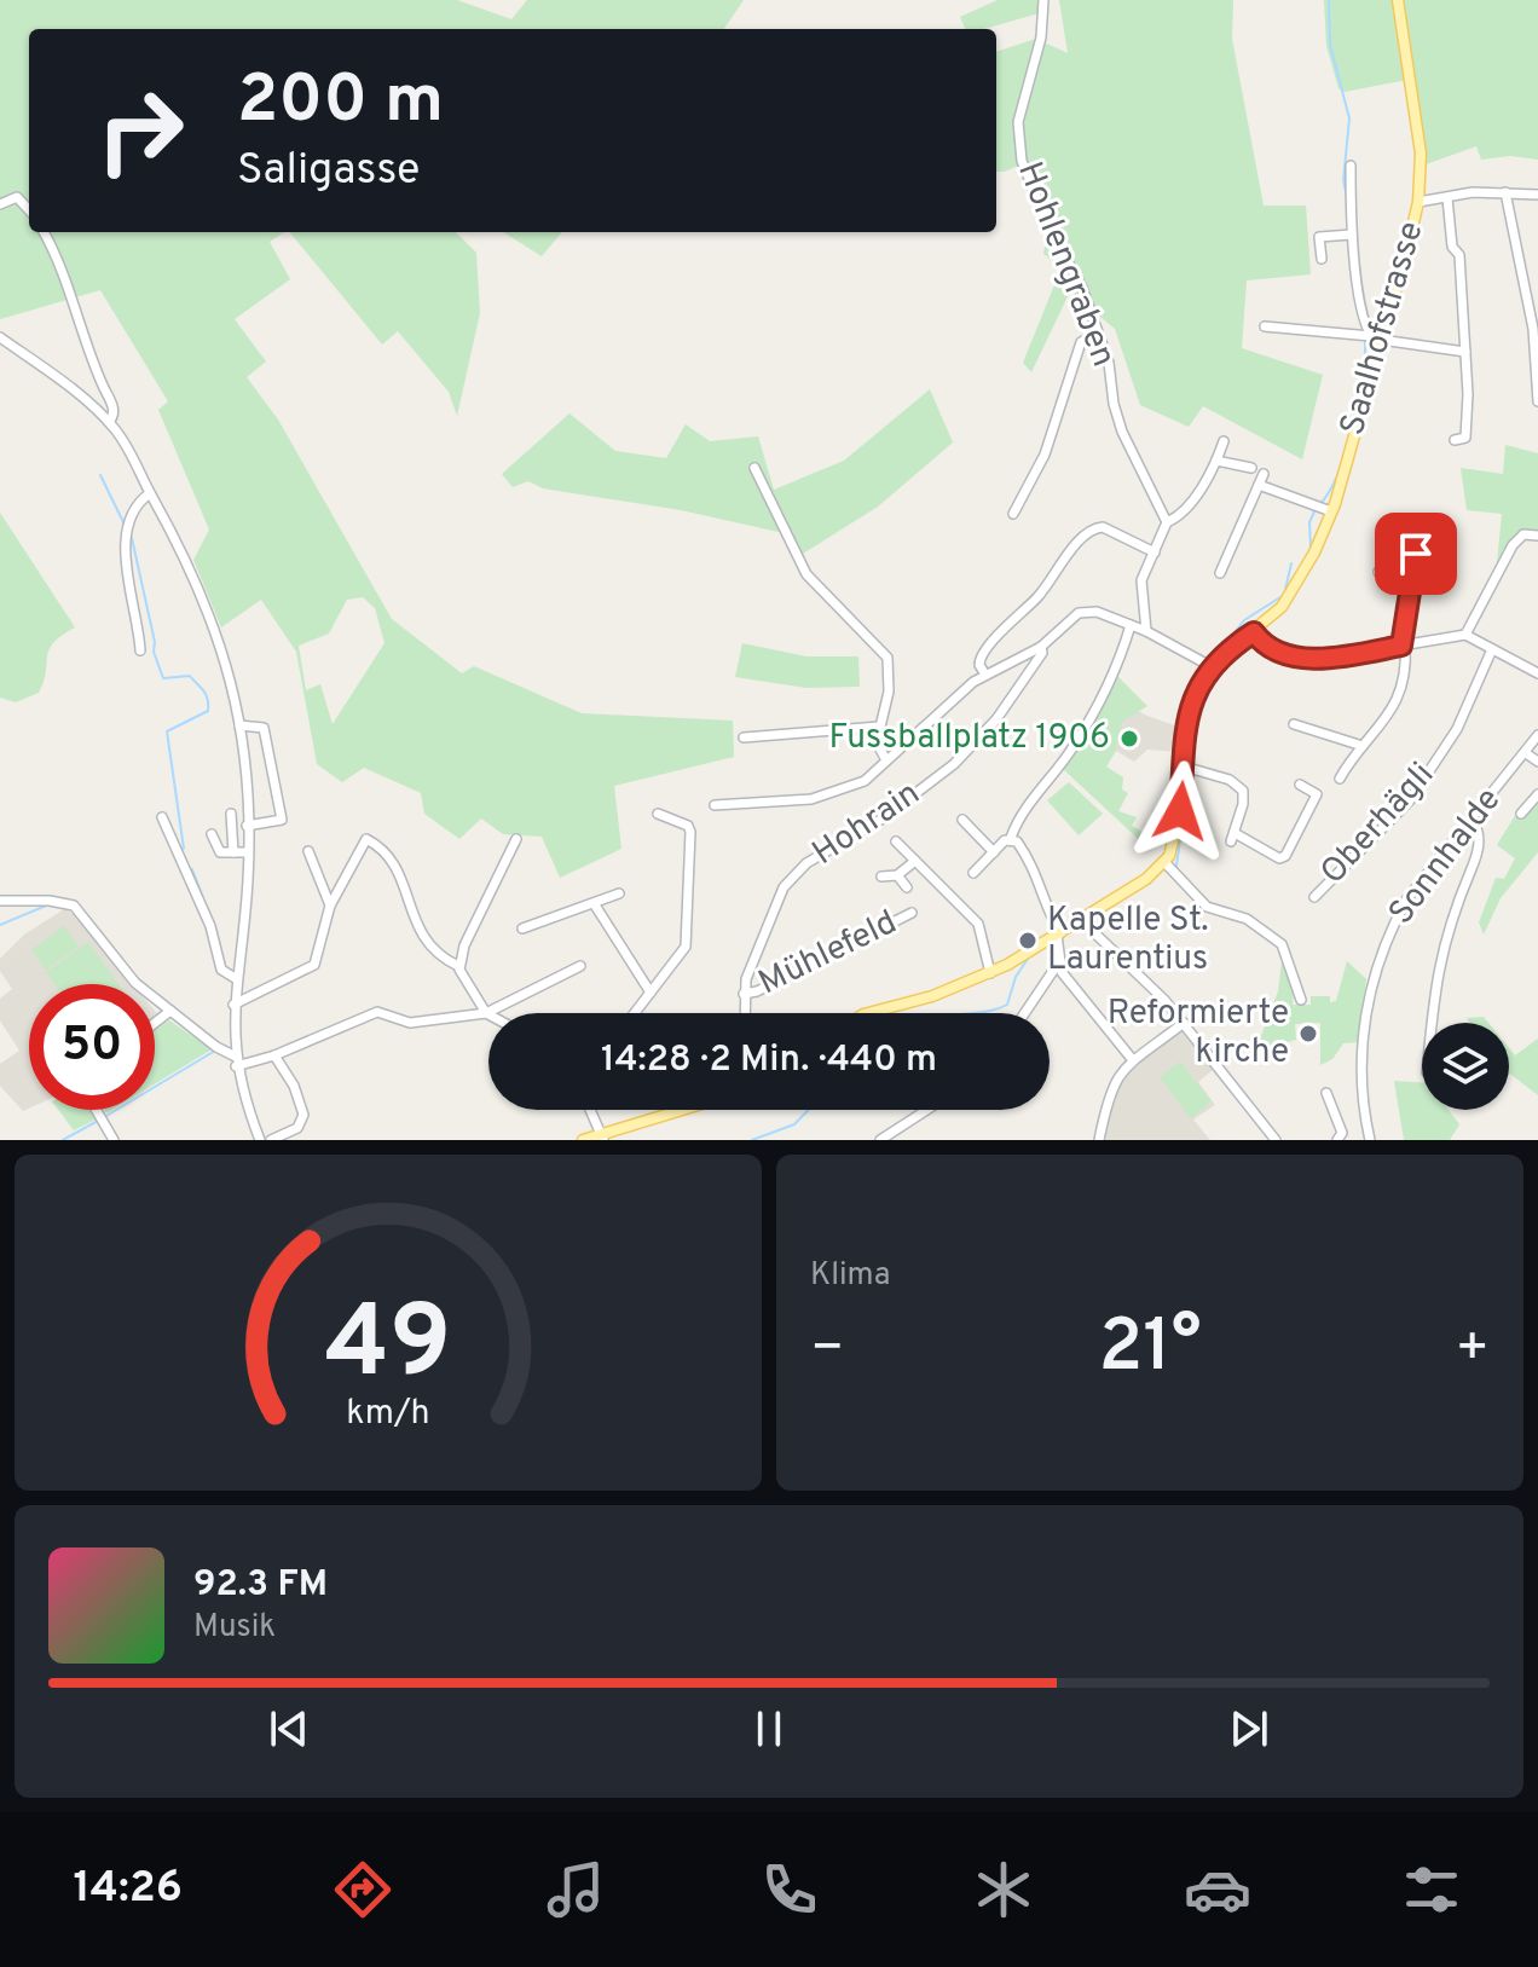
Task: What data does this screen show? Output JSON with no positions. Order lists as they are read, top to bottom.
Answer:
{
  "streets": {
    "main road": ["Saalhofstrasse"],
    "street": [
      "Hohlengraben",
      "Hohrain",
      "Oberhägli",
      "Sonnhalde",
      "Mühlefeld"
    ]
  },
  "crossings": [
    ["Hohrain", "Mühlefeld"]
  ],
  "places": ["Fussballplatz 1906", "Kapelle St. Laurentius", "Reformierte kirche"],
  "page": {
    "turn": ["200 m", "Saligasse"],
    "limit": "50",
    "trip": "14:28 · 2 Min. · 440 m",
    "tile": "Klima",
    "heat": ["−", "21°", "+"],
    "song": ["92.3 FM", "Musik"],
    "tabs": "14:26",
    "gauge": ["49", "km/h"]
  }
}
